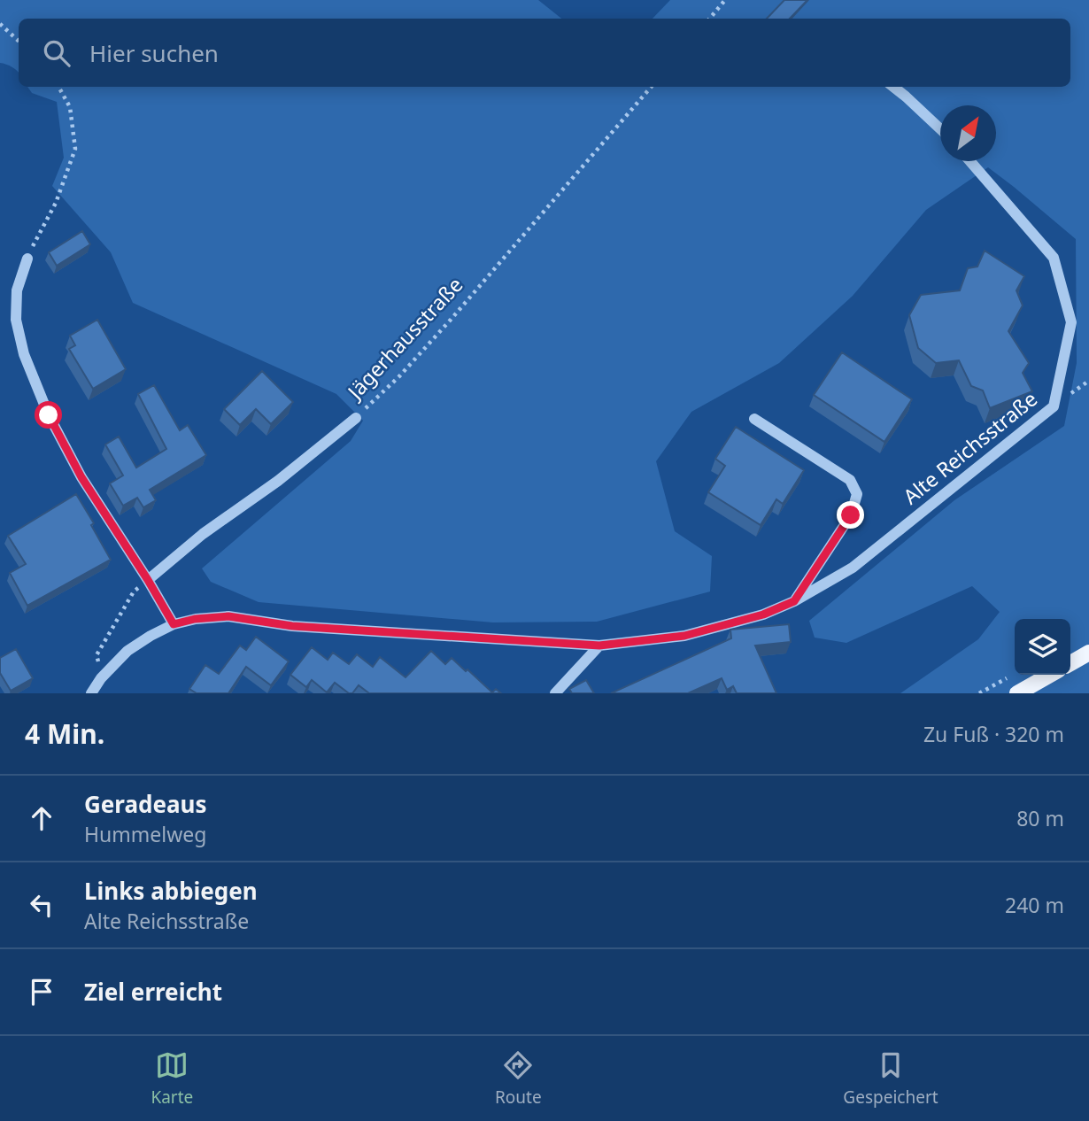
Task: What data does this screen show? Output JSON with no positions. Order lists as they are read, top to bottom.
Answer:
{
  "streets": {
    "street": ["Jägerhausstraße", "Alte Reichsstraße"]
  },
  "north": "top right",
  "page": {
    "search": "Hier suchen",
    "heading": ["4 Min.", "Zu Fuß · 320 m"],
    "list": [
      ["Geradeaus", "Hummelweg", "80 m"],
      ["Links abbiegen", "Alte Reichsstraße", "240 m"],
      "Ziel erreicht"
    ],
    "nav": ["Karte", "Route", "Gespeichert"]
  }
}
